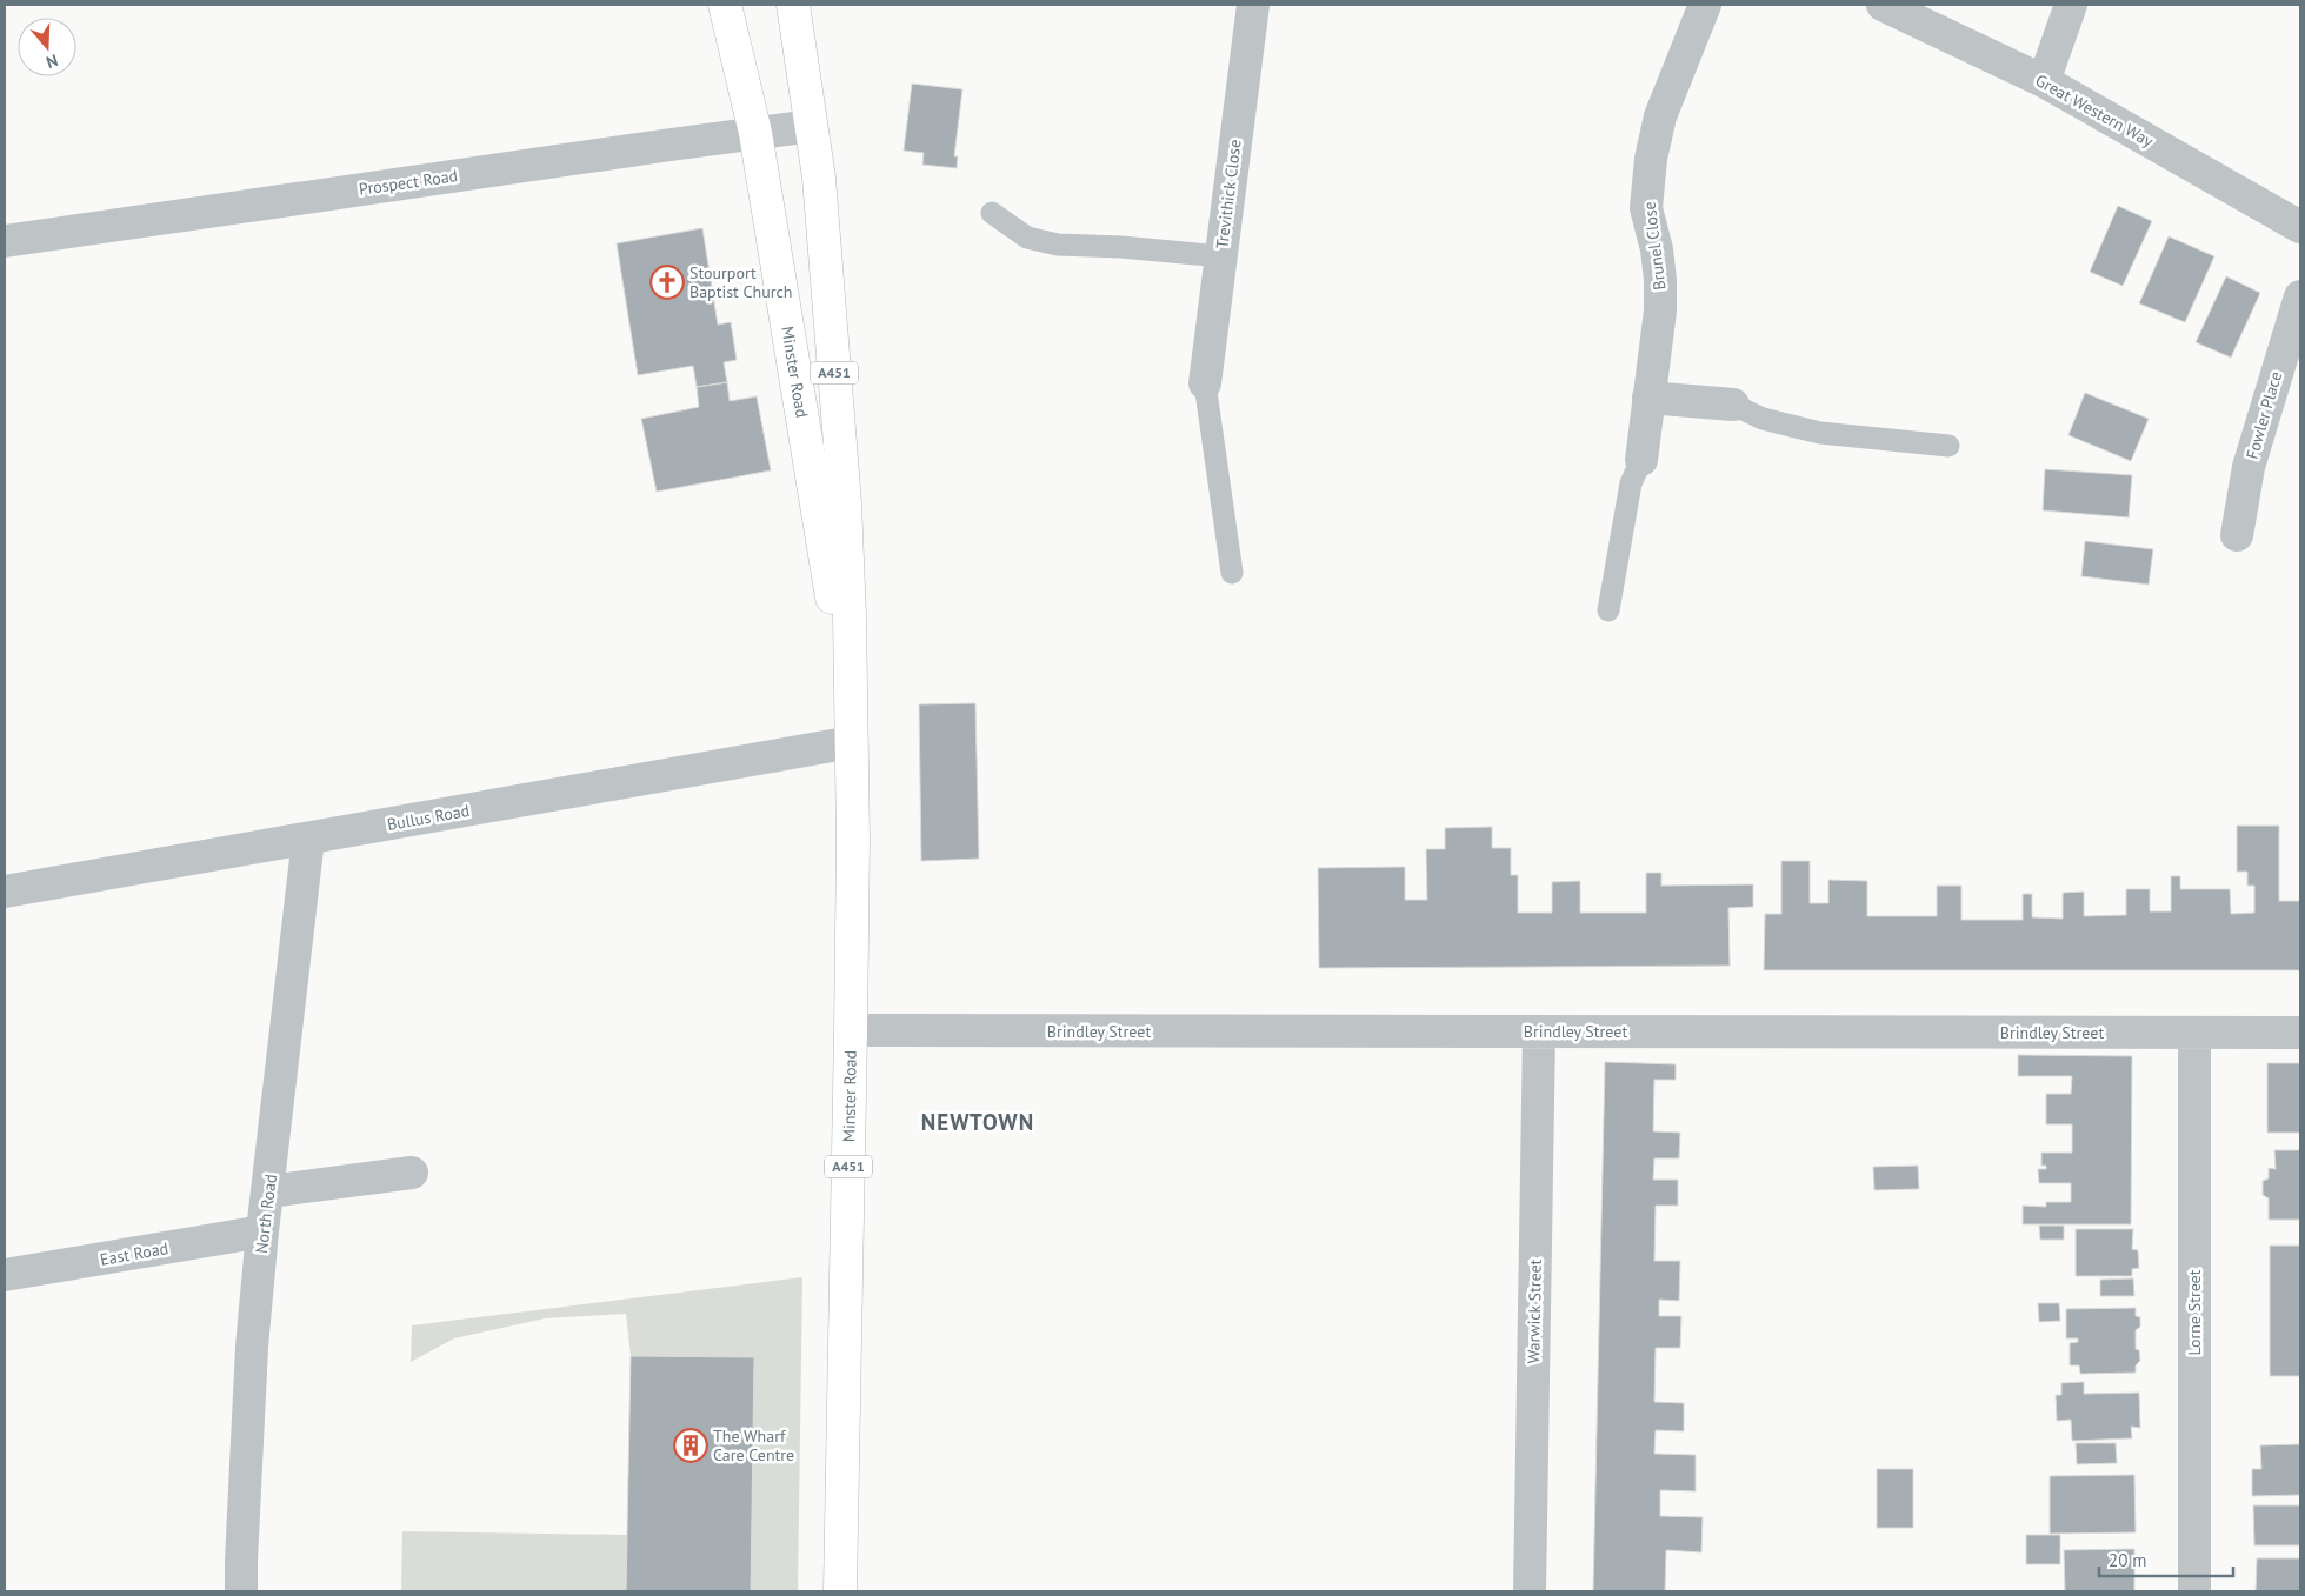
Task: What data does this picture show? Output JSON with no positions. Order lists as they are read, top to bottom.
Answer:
{
  "streets": {
    "main road": ["Minster Road", "A451"],
    "street": [
      "Great Western Way",
      "Prospect Road",
      "Trevithick Close",
      "Brunel Close",
      "Fowler Place",
      "Bullus Road",
      "Brindley Street",
      "North Road",
      "East Road",
      "Warwick Street",
      "Lorne Street"
    ]
  },
  "crossings": [
    ["Prospect Road", "Minster Road"],
    ["Minster Road", "Bullus Road"],
    ["Minster Road", "Brindley Street"],
    ["Bullus Road", "North Road"],
    ["Brindley Street", "Warwick Street"],
    ["Brindley Street", "Lorne Street"],
    ["North Road", "East Road"]
  ],
  "districts": ["NEWTOWN"],
  "places": {
    "church": ["Stourport Baptist Church"],
    "building": ["The Wharf Care Centre"]
  },
  "scale_bar": "20 m",
  "north": "bottom"
}
